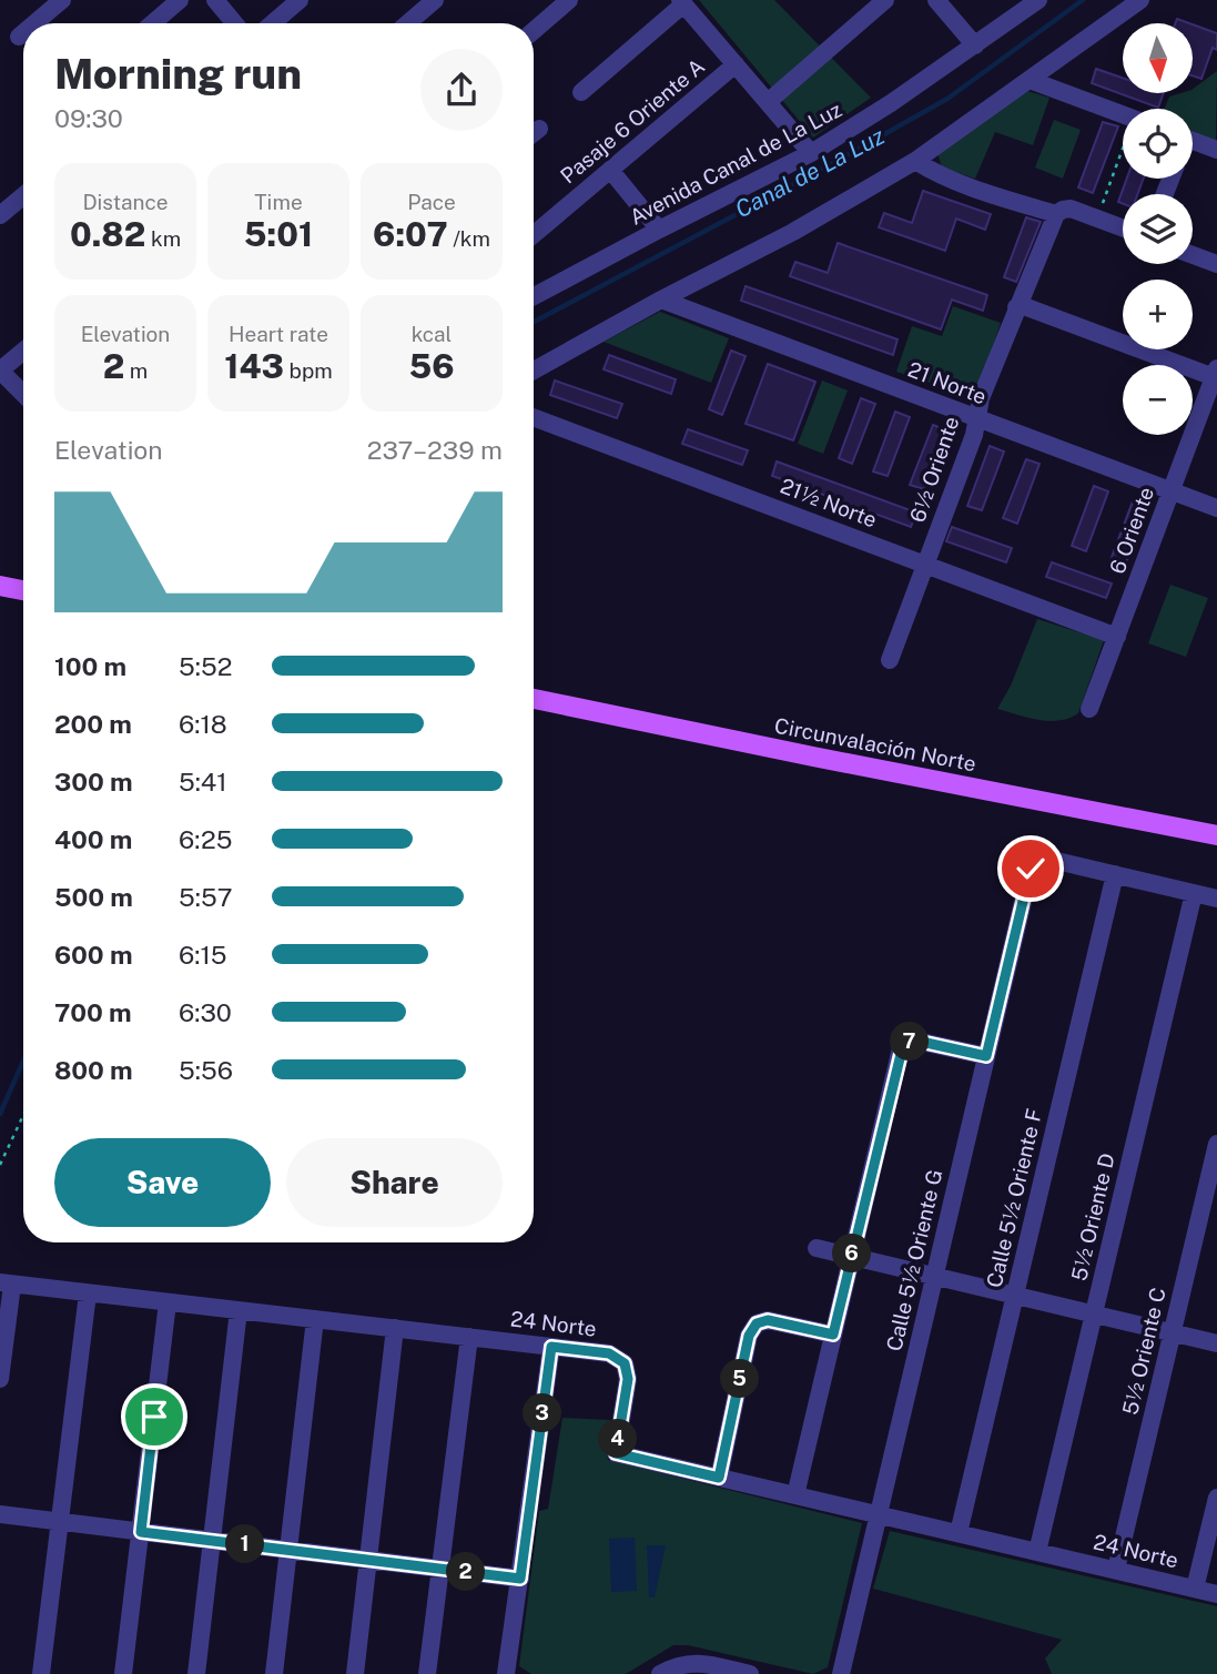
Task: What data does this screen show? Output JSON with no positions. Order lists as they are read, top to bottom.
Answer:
{
  "streets": {
    "main road": ["Circunvalación Norte"],
    "street": [
      "Pasaje 6 Oriente A",
      "Avenida Canal de La Luz",
      "21 Norte",
      "6½ Oriente",
      "21½ Norte",
      "6 Oriente",
      "Calle 5½ Oriente F",
      "5½ Oriente D",
      "Calle 5½ Oriente G",
      "24 Norte",
      "5½ Oriente C"
    ]
  },
  "crossings": [
    ["21 Norte", "6½ Oriente"],
    ["21 Norte", "6 Oriente"],
    ["6½ Oriente", "21½ Norte"],
    ["21½ Norte", "6 Oriente"],
    ["Calle 5½ Oriente F", "Calle 5½ Oriente G"],
    ["Calle 5½ Oriente F", "24 Norte"],
    ["5½ Oriente D", "24 Norte"],
    ["Calle 5½ Oriente G", "24 Norte"],
    ["24 Norte", "5½ Oriente C"]
  ],
  "water": ["Canal de La Luz"],
  "north": "bottom",
  "page": {
    "map_buttons": ["+", "−"],
    "heading": ["Morning run", "09:30"],
    "stats": [
      ["Distance", "0.82 km"],
      ["Time", "5:01"],
      ["Pace", "6:07 /km"],
      ["Elevation", "2 m"],
      ["Heart rate", "143 bpm"],
      ["kcal", "56"]
    ],
    "chart": ["Elevation", "237–239 m"],
    "list": [
      {
        "name": "100 m",
        "note": "5:52"
      },
      {
        "name": "200 m",
        "note": "6:18"
      },
      {
        "name": "300 m",
        "note": "5:41"
      },
      {
        "name": "400 m",
        "note": "6:25"
      },
      {
        "name": "500 m",
        "note": "5:57"
      },
      {
        "name": "600 m",
        "note": "6:15"
      },
      {
        "name": "700 m",
        "note": "6:30"
      },
      {
        "name": "800 m",
        "note": "5:56"
      }
    ],
    "pins": [
      "7",
      "6",
      "5",
      "3",
      "4",
      "1",
      "2"
    ],
    "buttons": ["Save", "Share"]
  }
}
